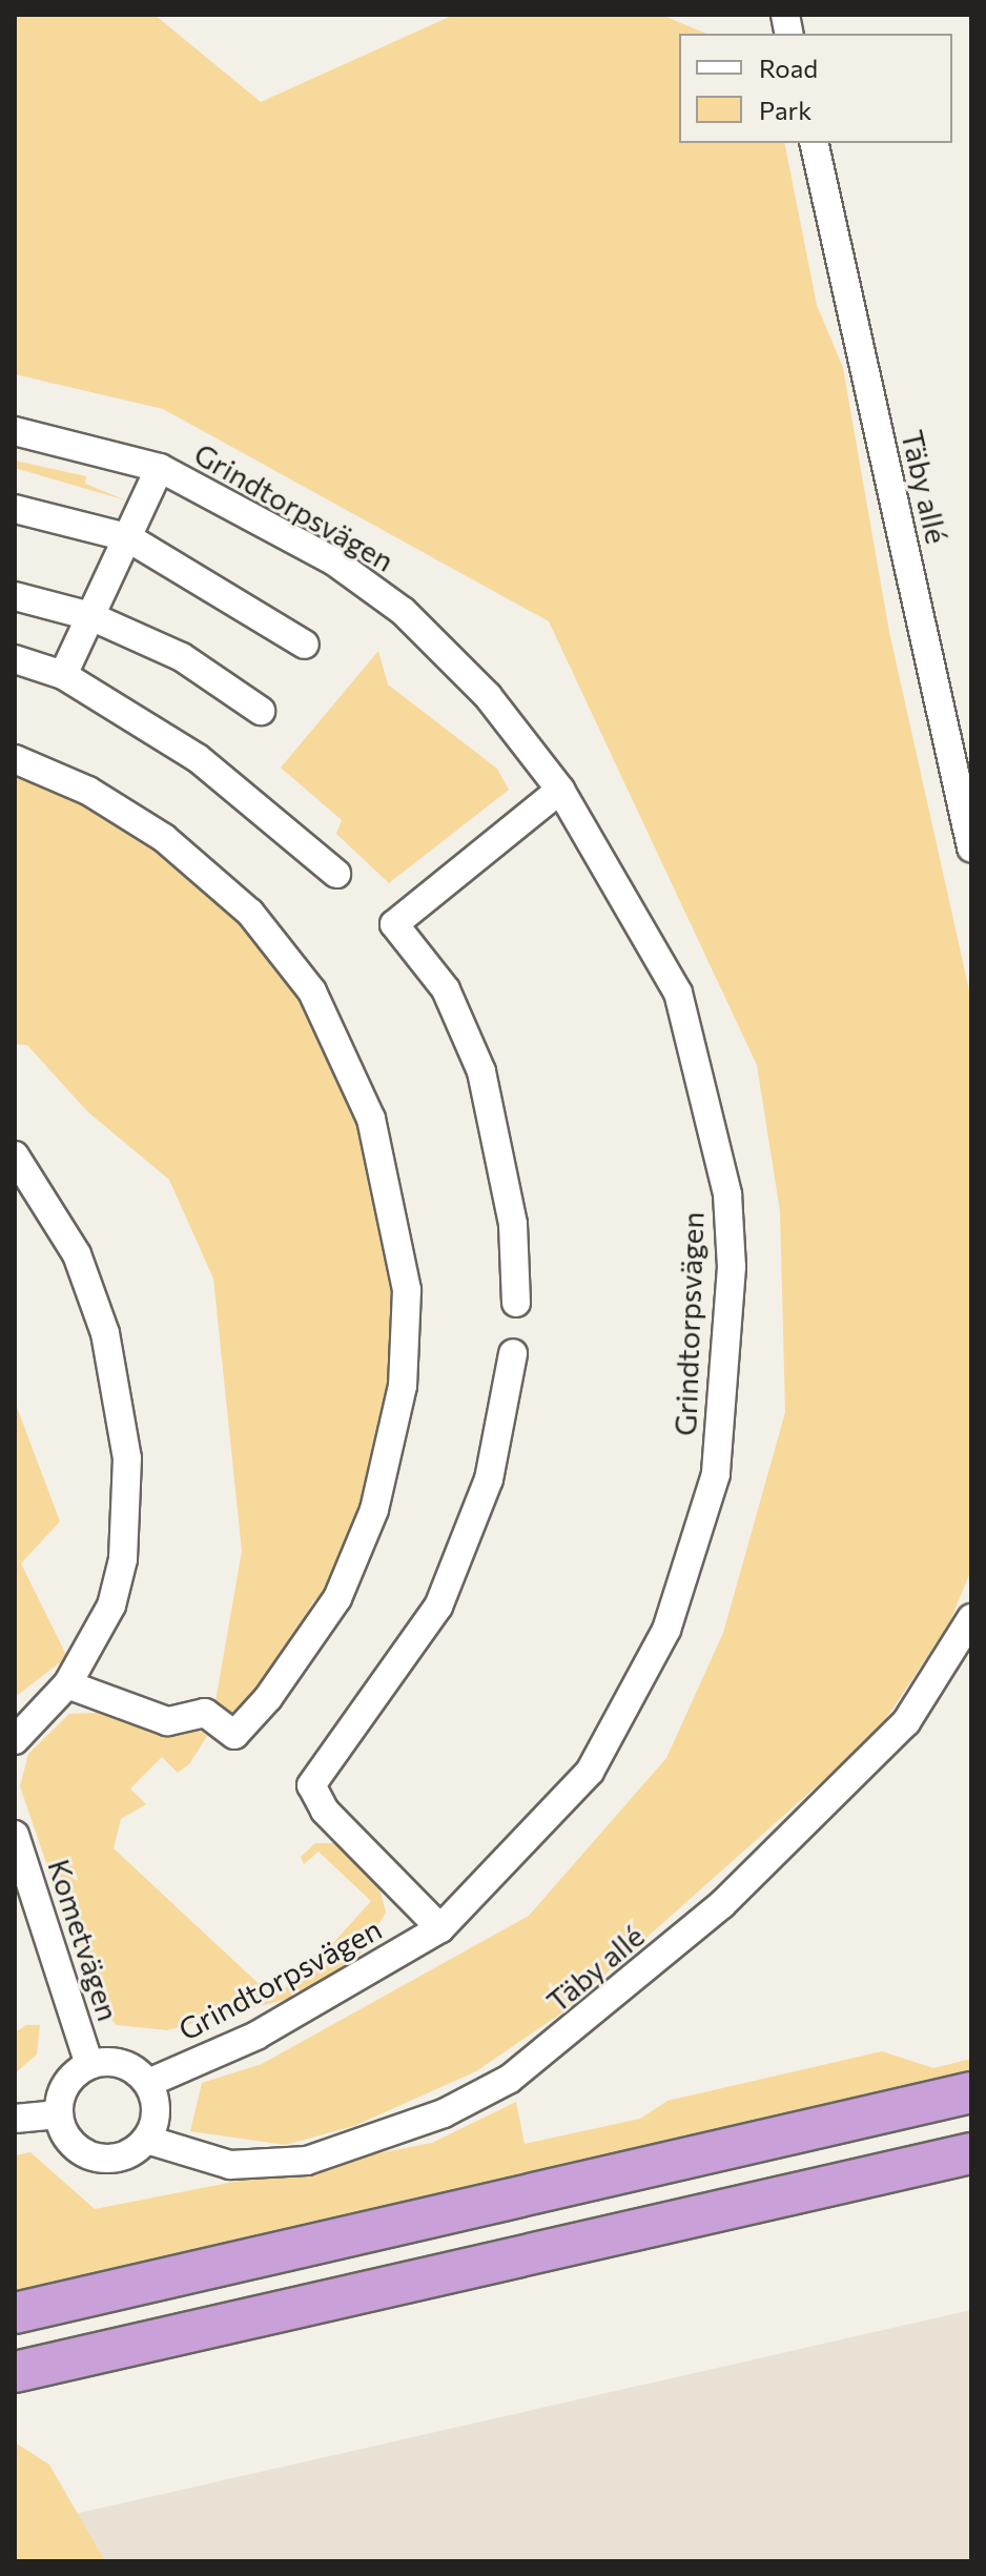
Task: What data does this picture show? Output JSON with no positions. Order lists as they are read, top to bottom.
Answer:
{
  "streets": {
    "street": ["Täby allé", "Grindtorpsvägen", "Kometvägen"]
  },
  "crossings": [
    ["Täby allé", "Grindtorpsvägen"],
    ["Täby allé", "Kometvägen"],
    ["Grindtorpsvägen", "Kometvägen"]
  ],
  "legend": ["Road", "Park"]
}
